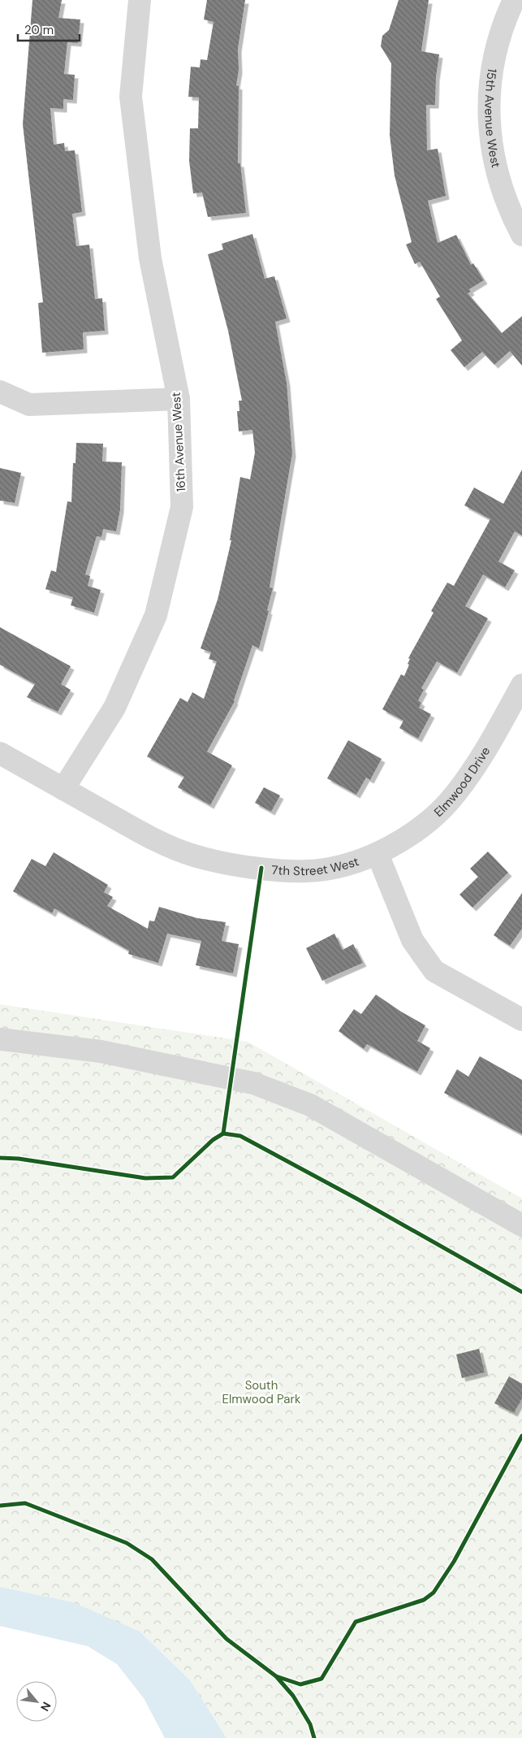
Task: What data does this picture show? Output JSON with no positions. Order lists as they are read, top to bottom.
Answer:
{
  "streets": {
    "street": [
      "15th Avenue West",
      "16th Avenue West",
      "Elmwood Drive",
      "7th Street West"
    ]
  },
  "crossings": [
    ["16th Avenue West", "7th Street West"],
    ["Elmwood Drive", "7th Street West"]
  ],
  "parks": ["South Elmwood Park"],
  "scale_bar": "20 m",
  "north": "bottom right"
}
